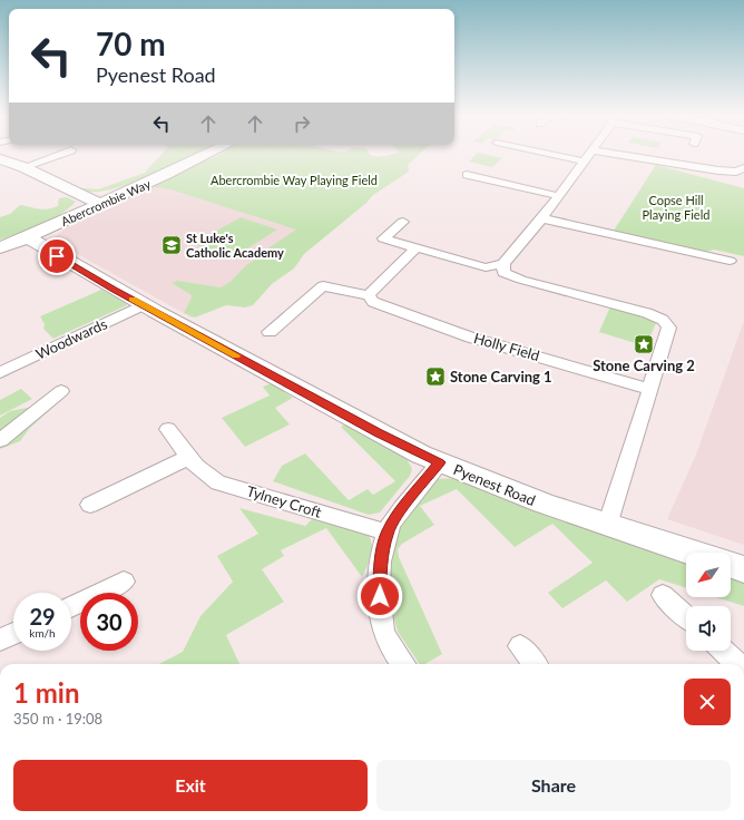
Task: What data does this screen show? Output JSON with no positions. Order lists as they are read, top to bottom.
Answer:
{
  "streets": {
    "street": [
      "Abercrombie Way",
      "Woodwards",
      "Holly Field",
      "Pyenest Road",
      "Tylney Croft"
    ]
  },
  "crossings": [
    ["Abercrombie Way", "Pyenest Road"],
    ["Woodwards", "Pyenest Road"]
  ],
  "parks": ["Abercrombie Way Playing Field", "Copse Hill Playing Field"],
  "places": {
    "school or university": ["St Luke's Catholic Academy"],
    "place": ["Stone Carving 2", "Stone Carving 1"]
  },
  "north": "bottom left",
  "page": {
    "turn": ["70 m", "Pyenest Road"],
    "speed": "29 km/h",
    "limit": "30",
    "heading": ["1 min", "350 m · 19:08"],
    "buttons": ["Exit", "Share"]
  }
}
